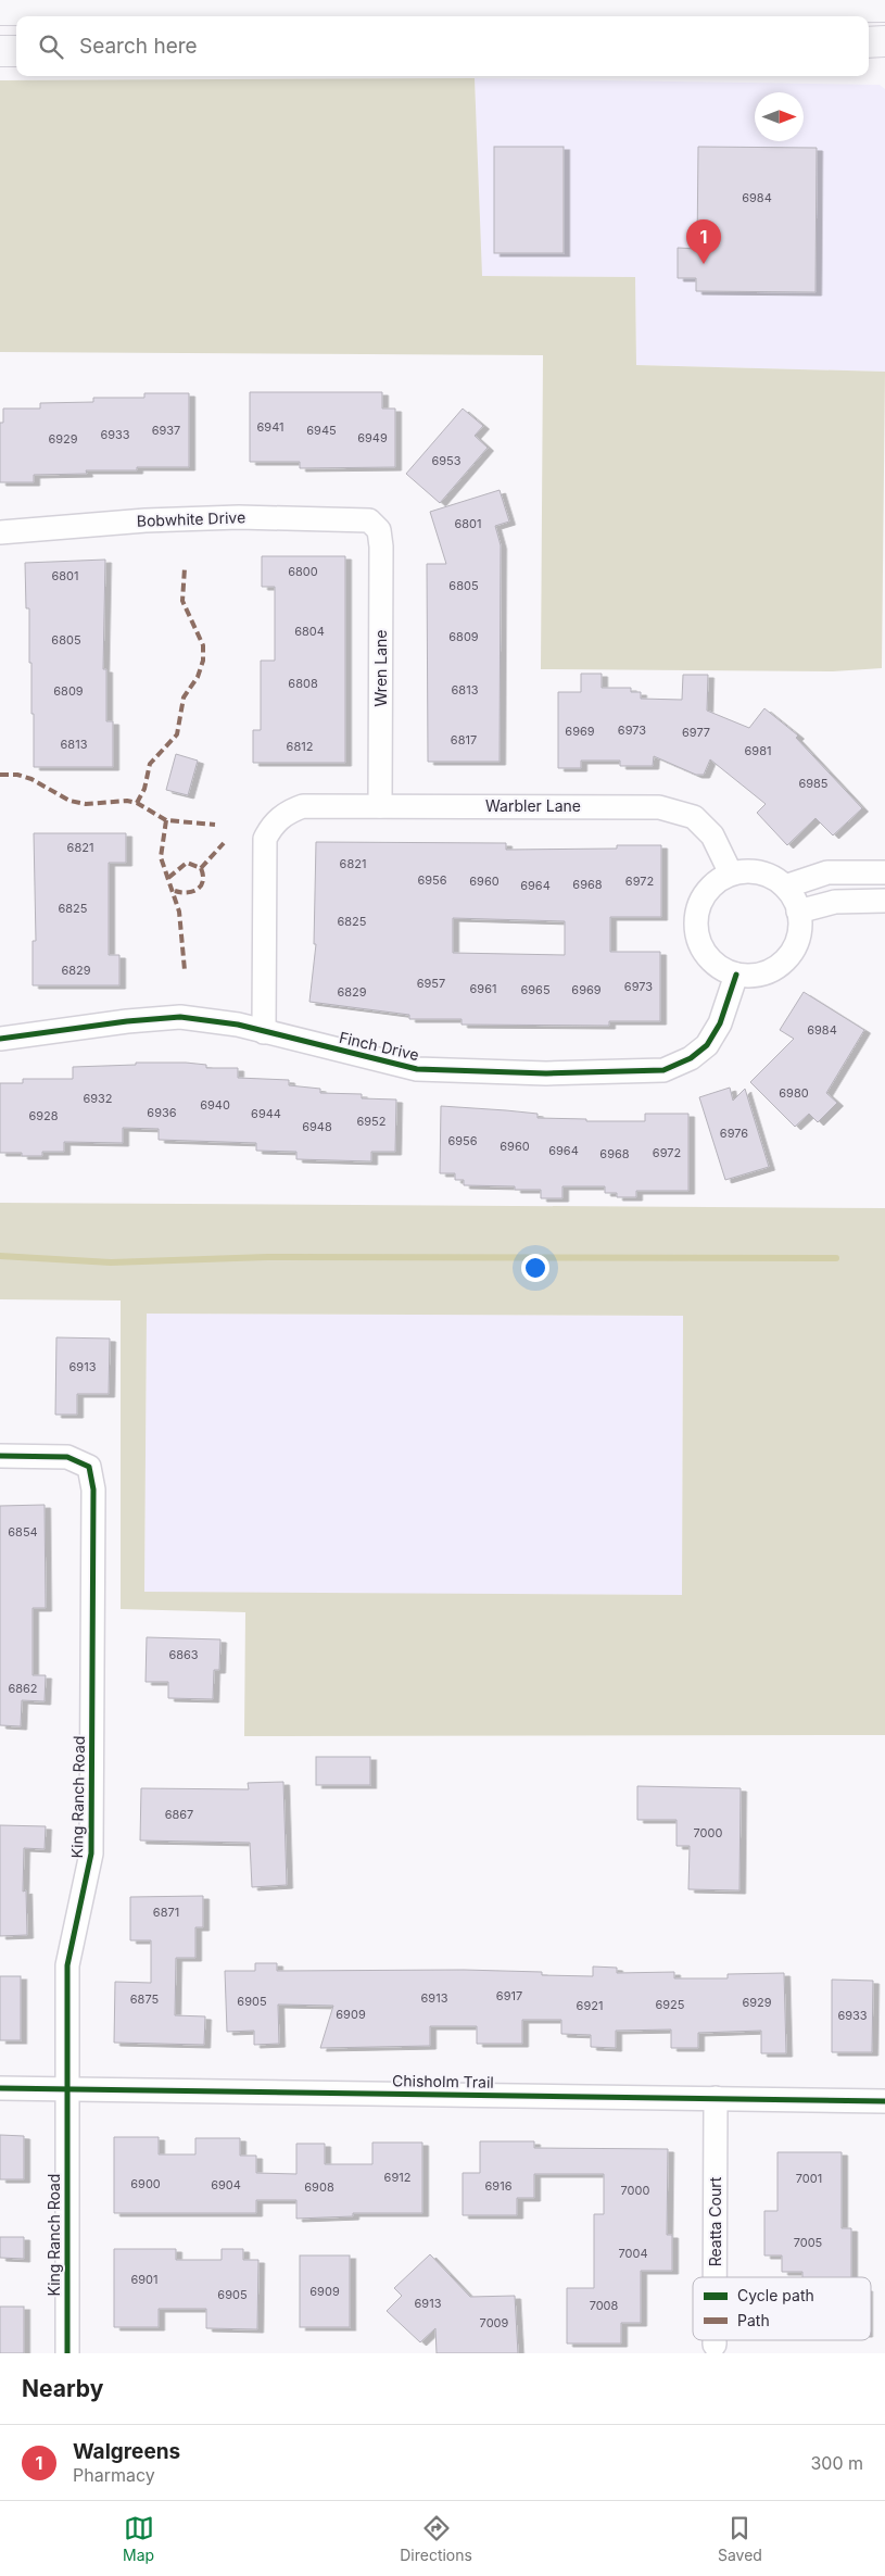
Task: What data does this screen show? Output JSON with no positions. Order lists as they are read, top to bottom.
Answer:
{
  "streets": {
    "street": [
      "Bobwhite Drive",
      "Wren Lane",
      "Warbler Lane",
      "Finch Drive",
      "King Ranch Road",
      "Chisholm Trail",
      "Reatta Court"
    ]
  },
  "crossings": [
    ["Bobwhite Drive", "Wren Lane"],
    ["Wren Lane", "Warbler Lane"],
    ["Warbler Lane", "Finch Drive"],
    ["King Ranch Road", "Chisholm Trail"],
    ["Chisholm Trail", "Reatta Court"]
  ],
  "house_numbers": [
    "6984",
    "6941",
    "6937",
    "6945",
    "6933",
    "6949",
    "6929",
    "6953",
    "6801",
    "6800",
    "6801",
    "6805",
    "6804",
    "6809",
    "6805",
    "6808",
    "6813",
    "6809",
    "6973",
    "6969",
    "6977",
    "6817",
    "6813",
    "6812",
    "6981",
    "6985",
    "6821",
    "6821",
    "6956",
    "6960",
    "6972",
    "6968",
    "6964",
    "6825",
    "6825",
    "6829",
    "6957",
    "6973",
    "6961",
    "6965",
    "6969",
    "6829",
    "6984",
    "6980",
    "6932",
    "6940",
    "6936",
    "6944",
    "6928",
    "6952",
    "6948",
    "6976",
    "6956",
    "6960",
    "6964",
    "6972",
    "6968",
    "6913",
    "6854",
    "6863",
    "6862",
    "6867",
    "7000",
    "6871",
    "6917",
    "6913",
    "6875",
    "6905",
    "6929",
    "6925",
    "6921",
    "6909",
    "6933",
    "6912",
    "7001",
    "6900",
    "6904",
    "6916",
    "6908",
    "7000",
    "7005",
    "7004",
    "6901",
    "6909",
    "6905",
    "6913",
    "7008",
    "7009"
  ],
  "legend": ["Cycle path", "Path"],
  "north": "right",
  "page": {
    "search": "Search here",
    "pins": "1",
    "heading": "Nearby",
    "list": [
      {
        "mark": "1",
        "name": "Walgreens",
        "note": "Pharmacy",
        "value": "300 m"
      }
    ],
    "nav": ["Map", "Directions", "Saved"]
  }
}
